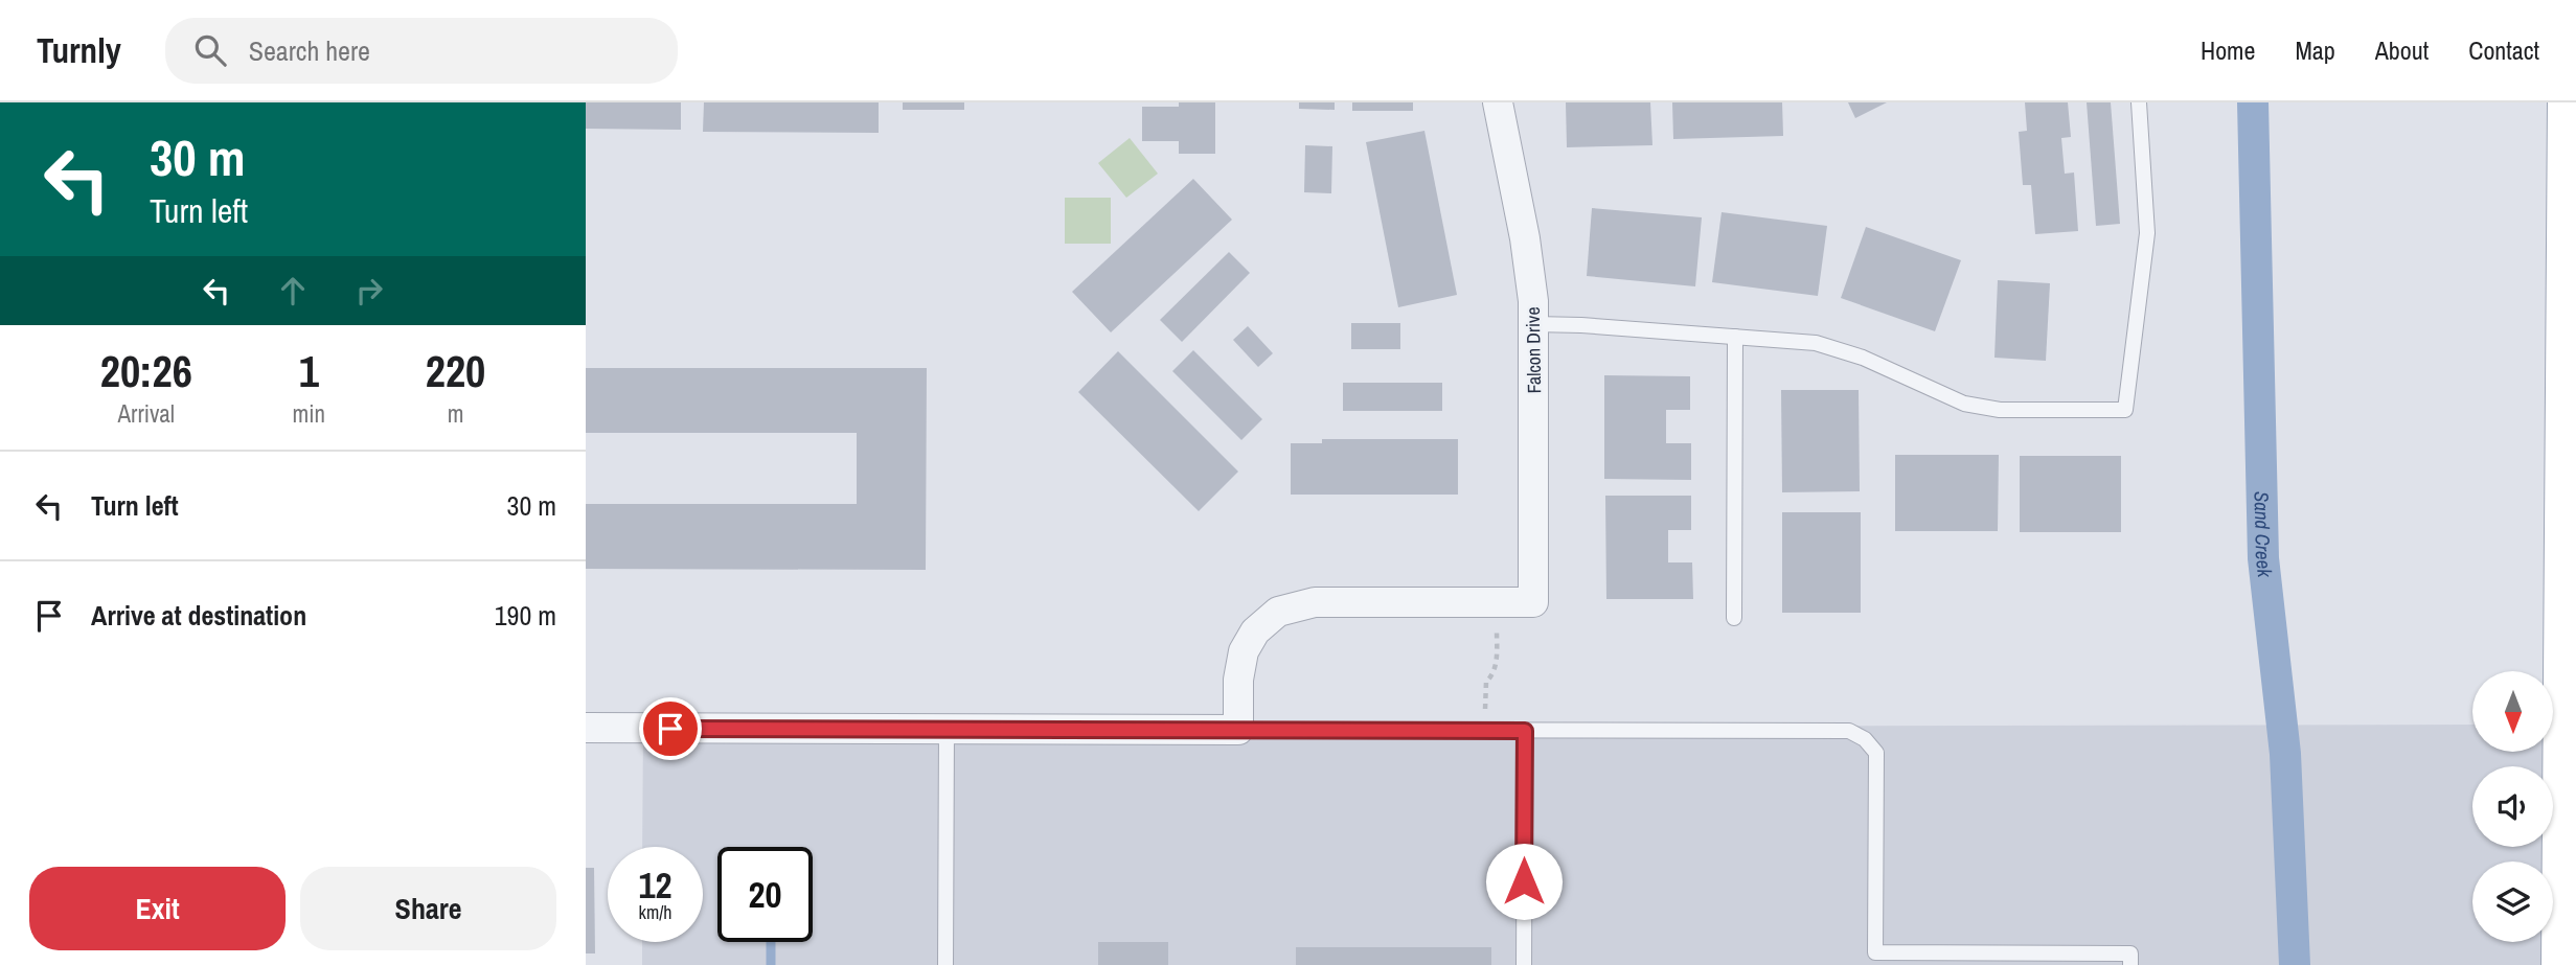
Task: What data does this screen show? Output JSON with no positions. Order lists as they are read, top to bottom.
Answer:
{
  "streets": {
    "street": ["Falcon Drive"]
  },
  "water": ["Sand Creek"],
  "north": "bottom",
  "page": {
    "header": "Turnly",
    "search": "Search here",
    "nav": [
      "Home",
      "Map",
      "About",
      "Contact"
    ],
    "turn": ["30 m", "Turn left"],
    "eta": [
      "20:26",
      "Arrival",
      "1",
      "min",
      "220",
      "m"
    ],
    "list": [
      {
        "name": "Turn left",
        "value": "30 m"
      },
      {
        "name": "Arrive at destination",
        "value": "190 m"
      }
    ],
    "speed": "12 km/h",
    "limit": "20",
    "buttons": ["Exit", "Share"]
  }
}
